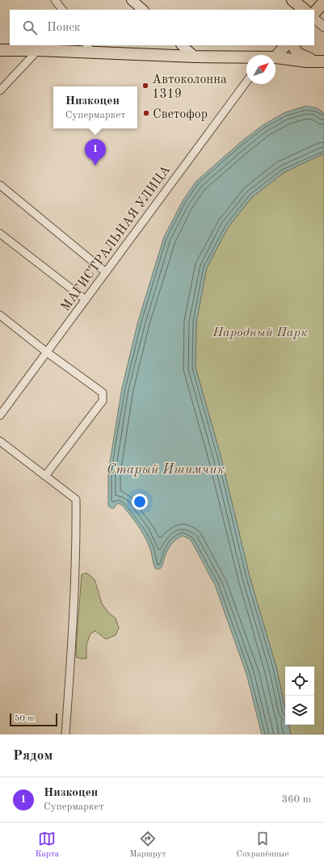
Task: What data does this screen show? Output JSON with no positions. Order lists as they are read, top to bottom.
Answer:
{
  "streets": {
    "street": ["МАГИСТРАЛЬНАЯ УЛИЦА"]
  },
  "water": ["Старый Ишимчик"],
  "parks": ["Народный Парк"],
  "places": ["Автоколонна 1319", "Светофор"],
  "scale_bar": "50 m",
  "north": "top right",
  "page": {
    "search": "Поиск",
    "popup": ["Низкоцен", "Супермаркет"],
    "pins": "1",
    "scale": "50 m",
    "heading": "Рядом",
    "list": [
      {
        "mark": "1",
        "name": "Низкоцен",
        "note": "Супермаркет",
        "value": "360 m"
      }
    ],
    "nav": ["Карта", "Маршрут", "Сохранённые"]
  }
}
